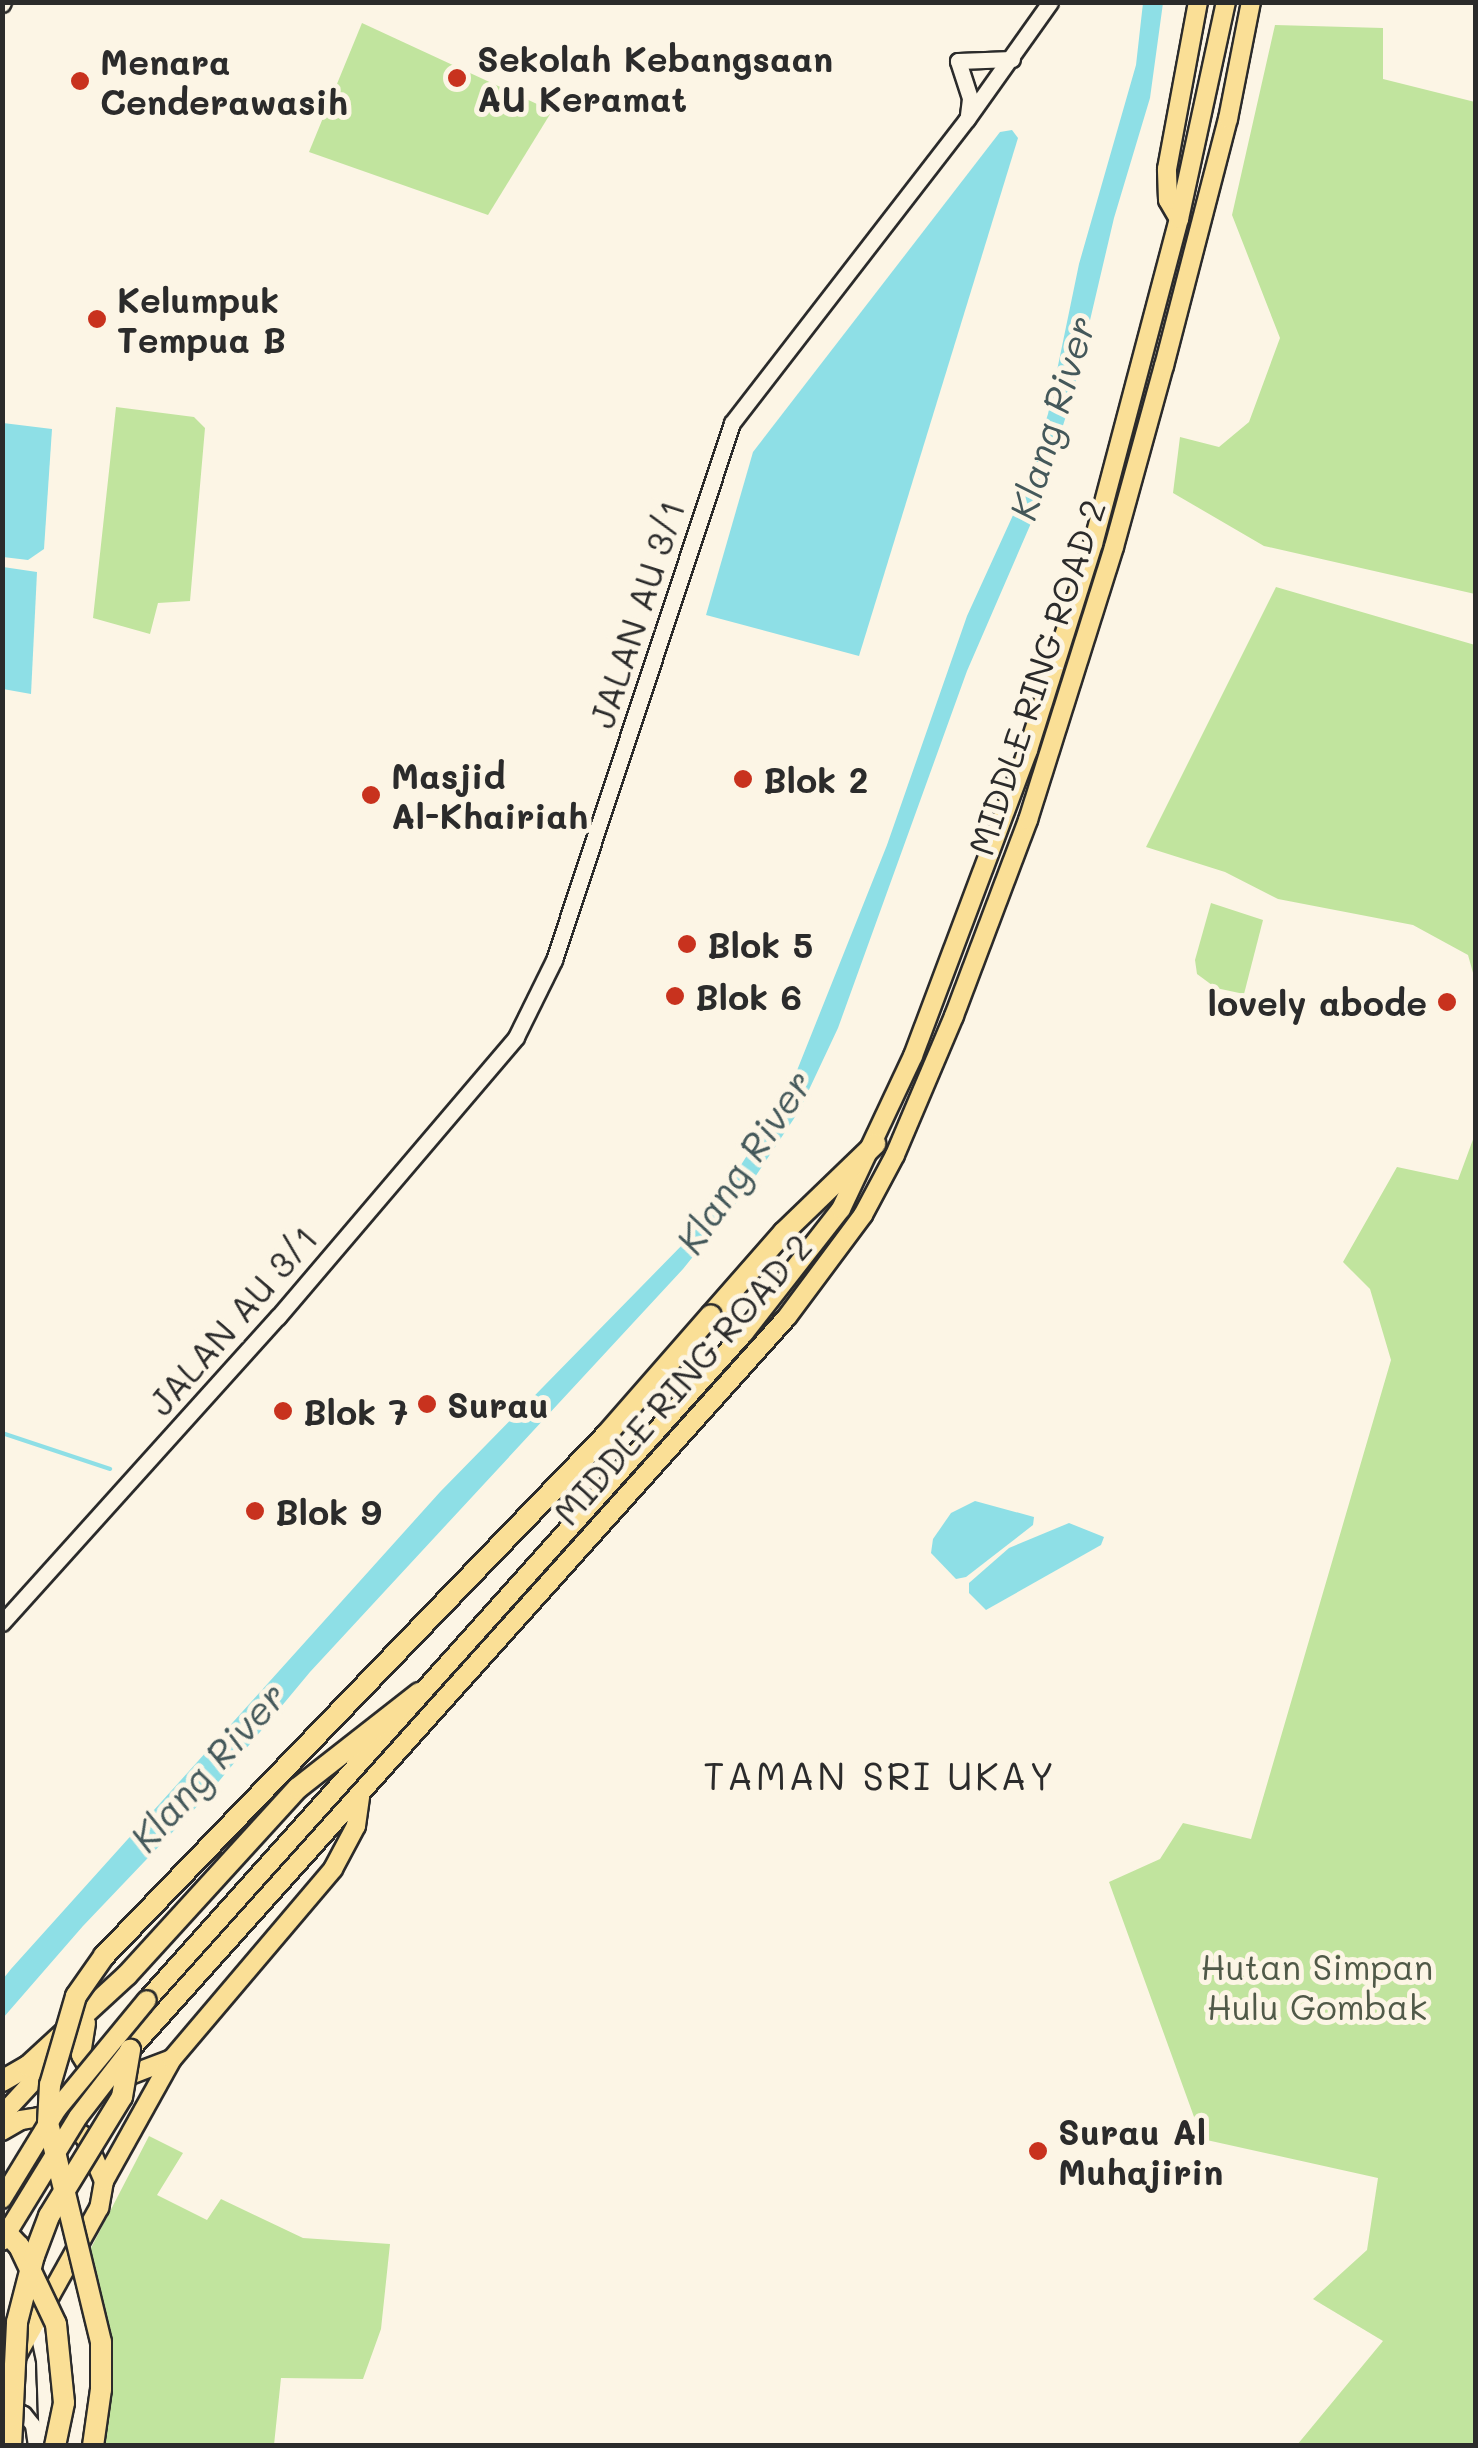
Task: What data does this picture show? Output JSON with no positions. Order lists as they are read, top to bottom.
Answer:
{
  "streets": {
    "highway": ["MIDDLE RING ROAD 2"],
    "main road": ["JALAN AU 3/1"]
  },
  "districts": ["TAMAN SRI UKAY"],
  "water": ["Klang River"],
  "parks": ["Hutan Simpan Hulu Gombak"],
  "places": [
    "Sekolah Kebangsaan AU Keramat",
    "Menara Cenderawasih",
    "Kelumpuk Tempua B",
    "Blok 2",
    "Masjid Al-Khairiah",
    "Blok 5",
    "Blok 6",
    "lovely abode",
    "Surau",
    "Blok 7",
    "Blok 9",
    "Surau Al Muhajirin"
  ]
}
